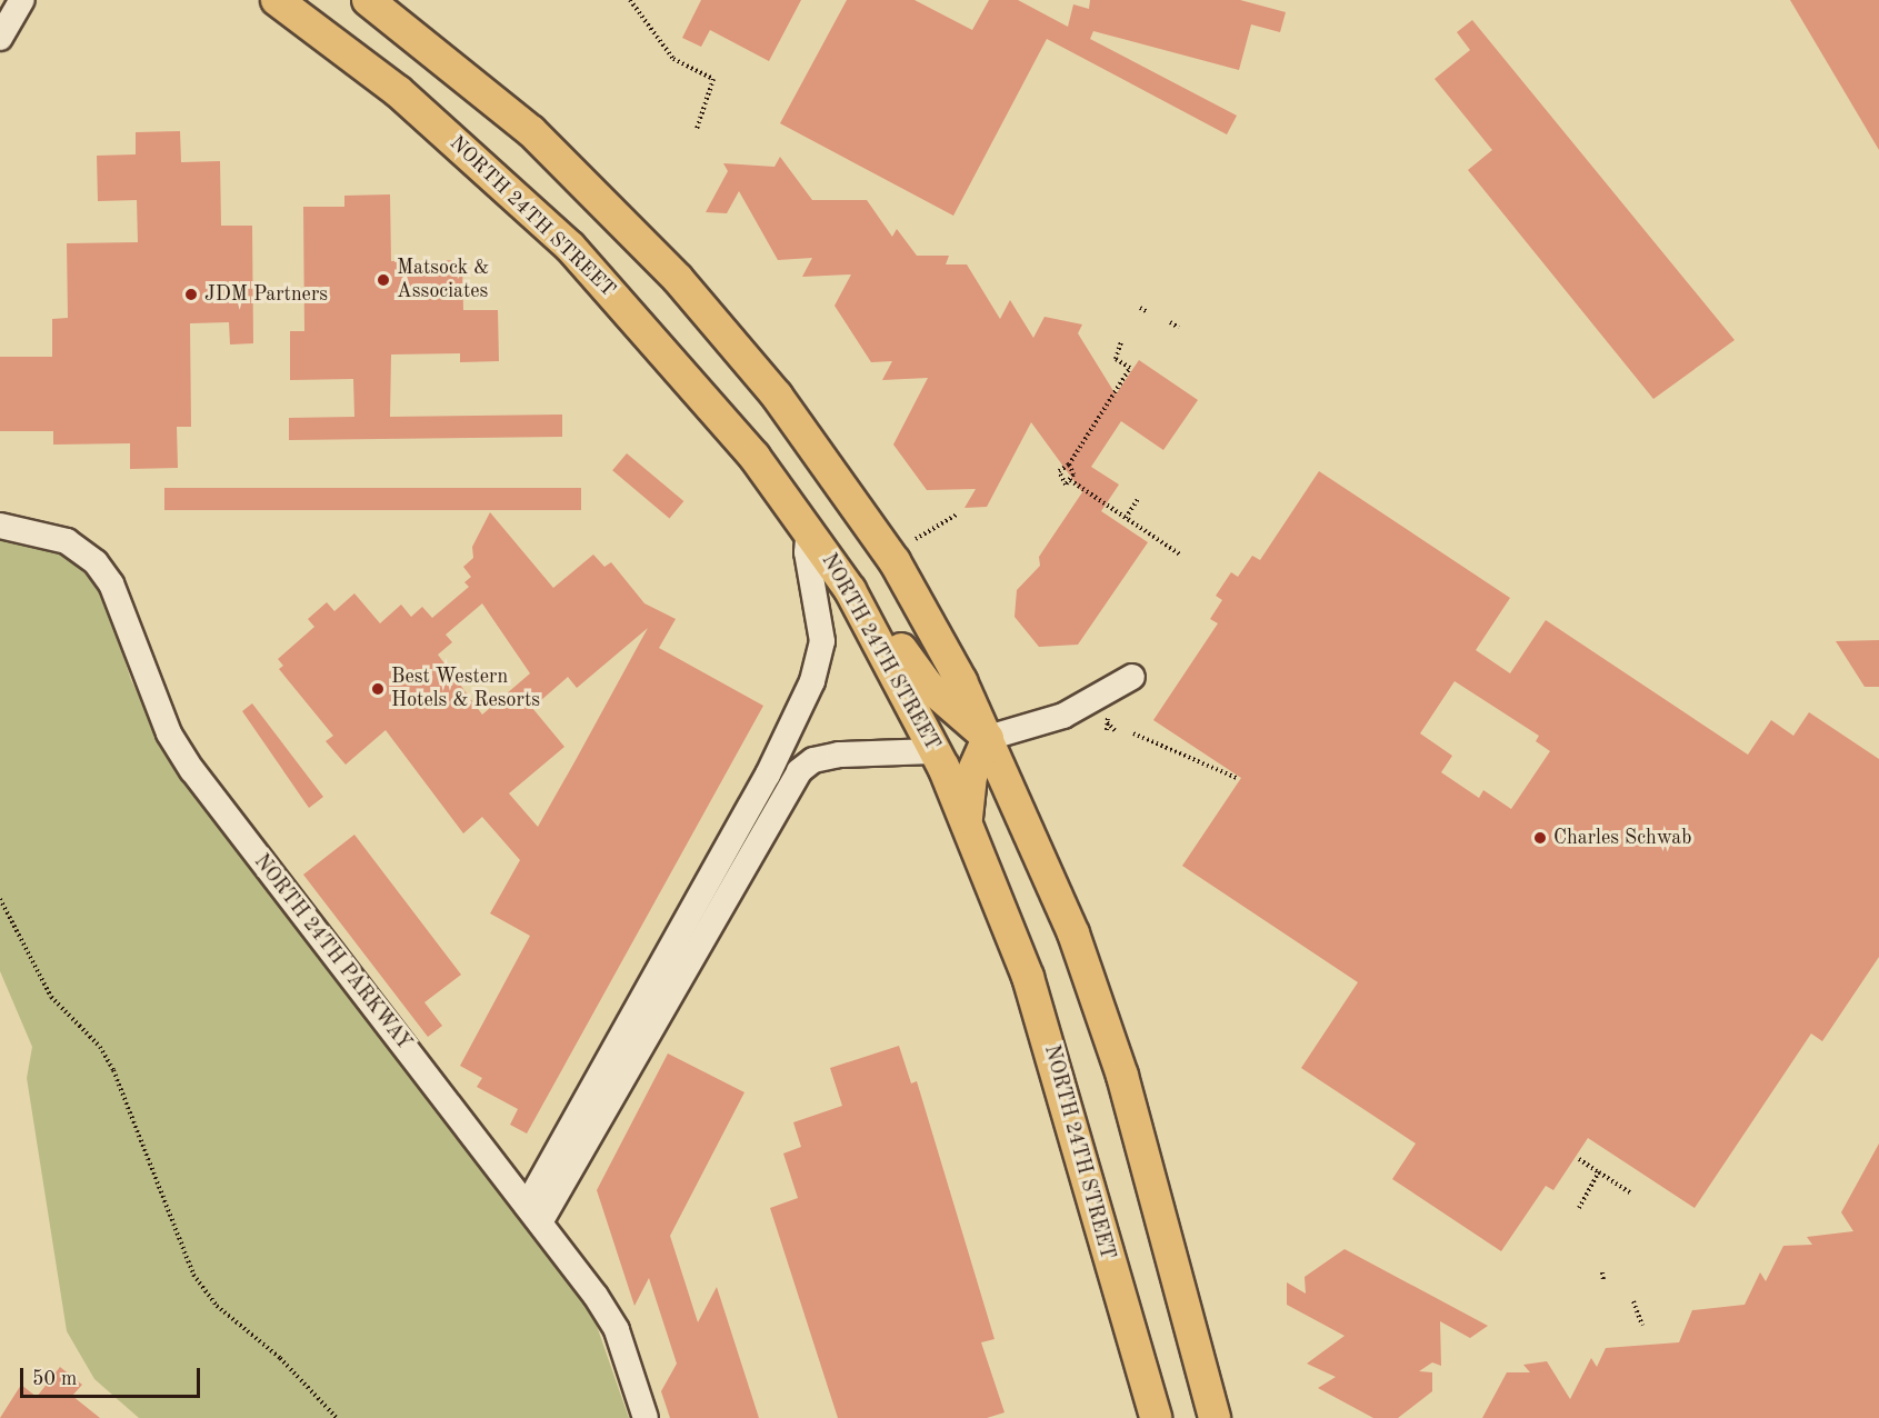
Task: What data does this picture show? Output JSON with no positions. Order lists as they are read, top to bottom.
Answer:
{
  "streets": {
    "main road": ["NORTH 24TH STREET"],
    "street": ["NORTH 24TH PARKWAY"]
  },
  "places": [
    "Matsock & Associates",
    "JDM Partners",
    "Best Western Hotels & Resorts",
    "Charles Schwab"
  ],
  "scale_bar": "50 m"
}
